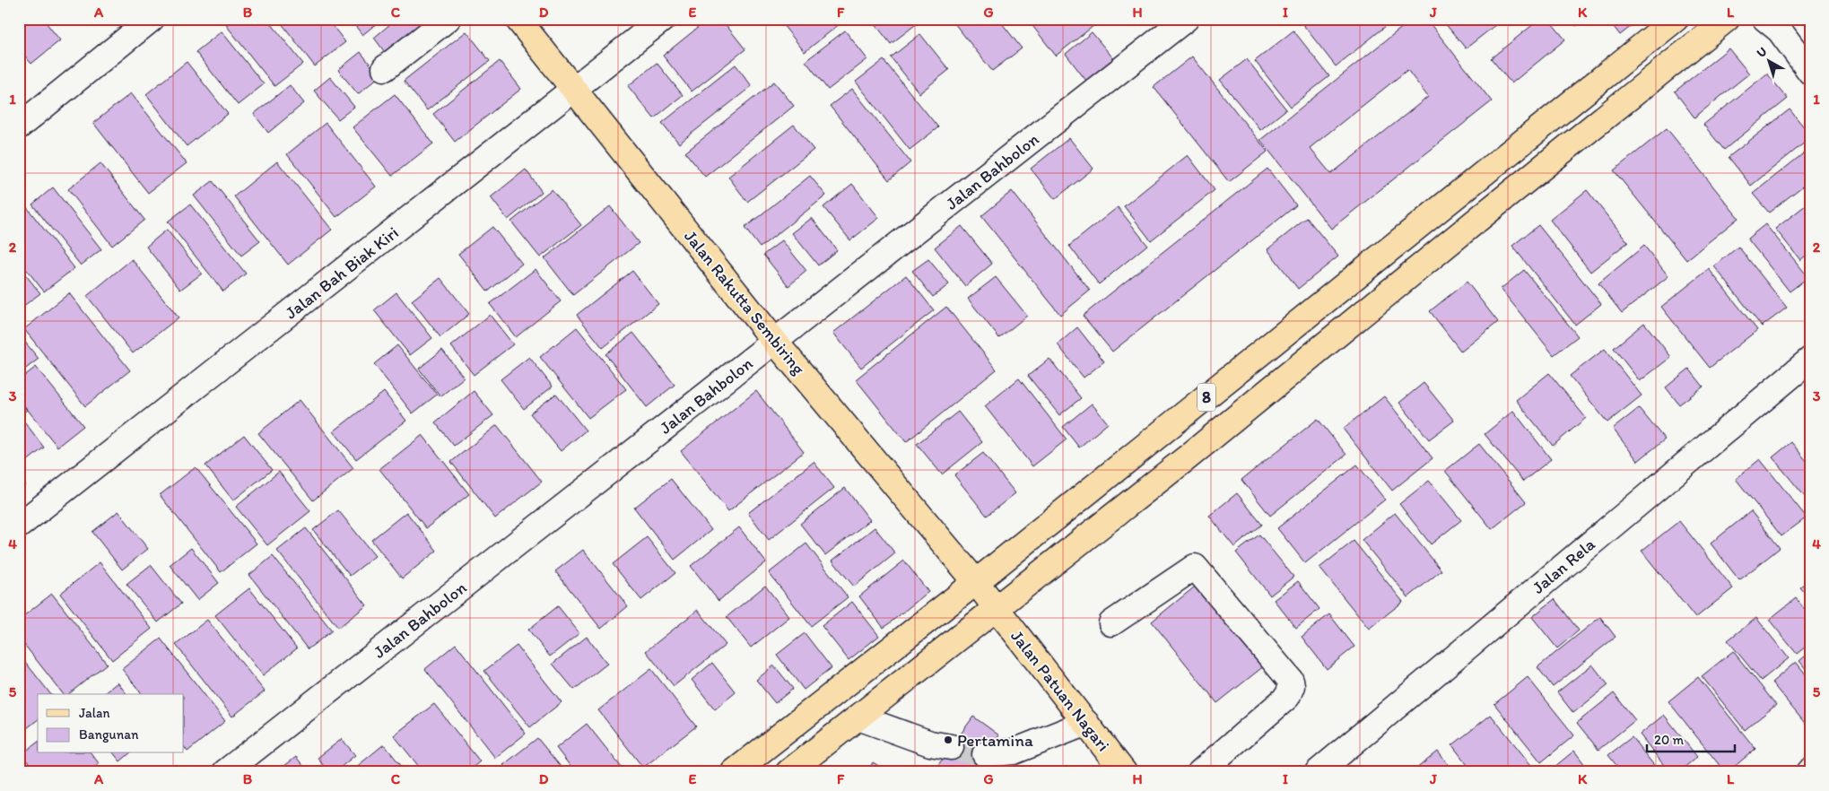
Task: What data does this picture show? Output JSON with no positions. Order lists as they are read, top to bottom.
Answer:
{
  "streets": {
    "main road": ["Jalan Rakutta Sembiring", "8", "Jalan Patuan Nagari"],
    "street": ["Jalan Bahbolon", "Jalan Bah Biak Kiri", "Jalan Rela"]
  },
  "crossings": [
    ["Jalan Bahbolon", "Jalan Rakutta Sembiring"],
    ["Jalan Bah Biak Kiri", "Jalan Rakutta Sembiring"],
    ["Jalan Rakutta Sembiring", "8"],
    ["Jalan Rakutta Sembiring", "Jalan Patuan Nagari"],
    ["8", "Jalan Patuan Nagari"]
  ],
  "places": ["Pertamina"],
  "legend": ["Jalan", "Bangunan"],
  "scale_bar": "20 m",
  "north": "top left",
  "grid": {
    "columns": [
      "A",
      "B",
      "C",
      "D",
      "E",
      "F",
      "G",
      "H",
      "I",
      "J",
      "K",
      "L"
    ],
    "rows": [
      "1",
      "2",
      "3",
      "4",
      "5"
    ]
  }
}
